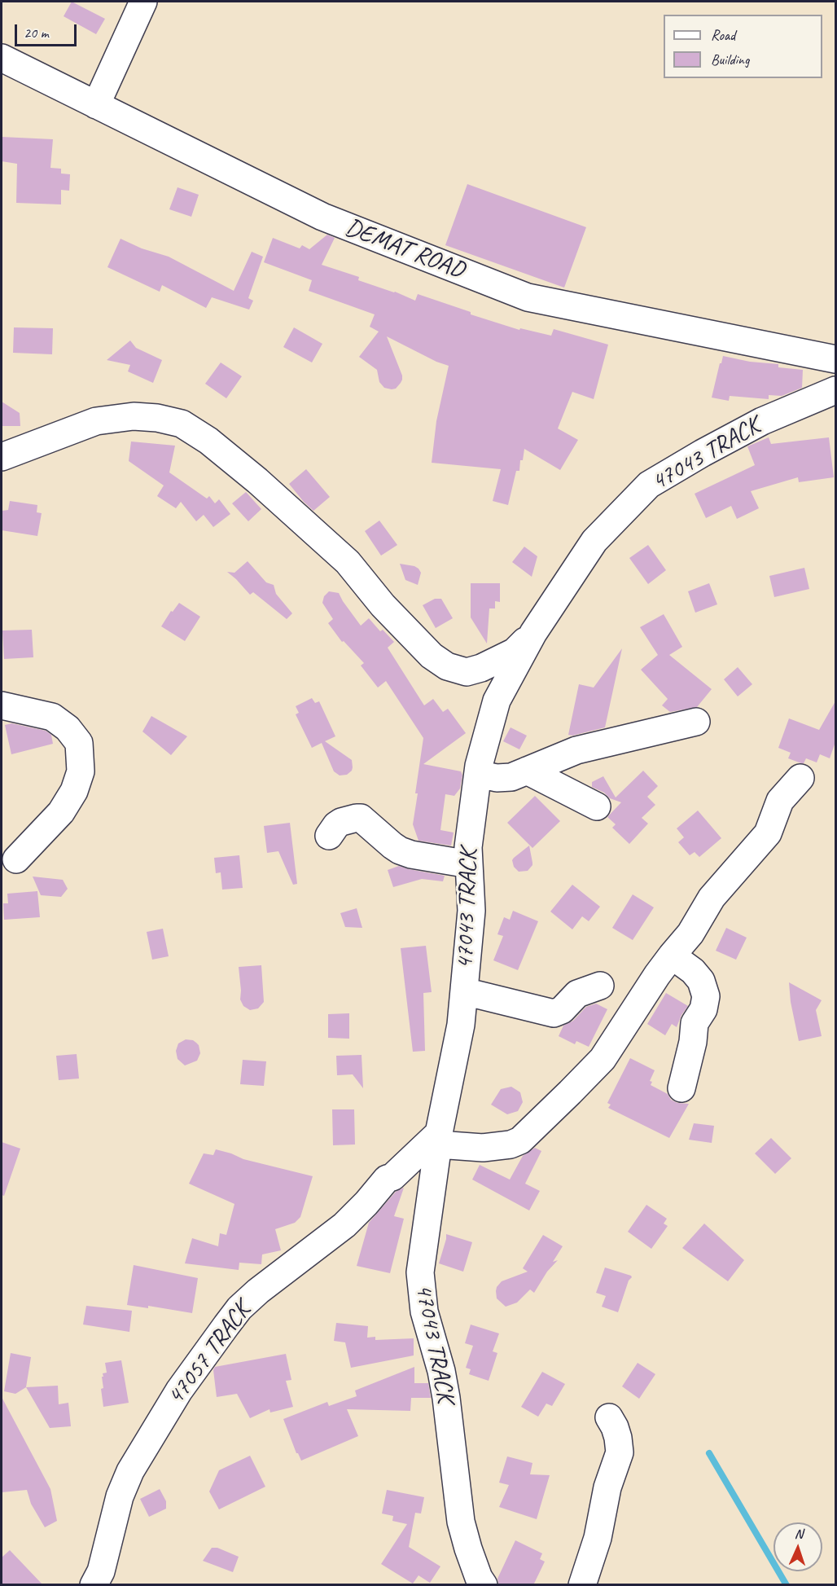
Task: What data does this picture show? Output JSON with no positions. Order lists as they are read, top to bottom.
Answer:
{
  "streets": {
    "street": ["DEMAT ROAD", "47043 TRACK", "47057 TRACK"]
  },
  "crossings": [
    ["47043 TRACK", "47057 TRACK"]
  ],
  "legend": ["Road", "Building"],
  "scale_bar": "20 m",
  "north": "top"
}
